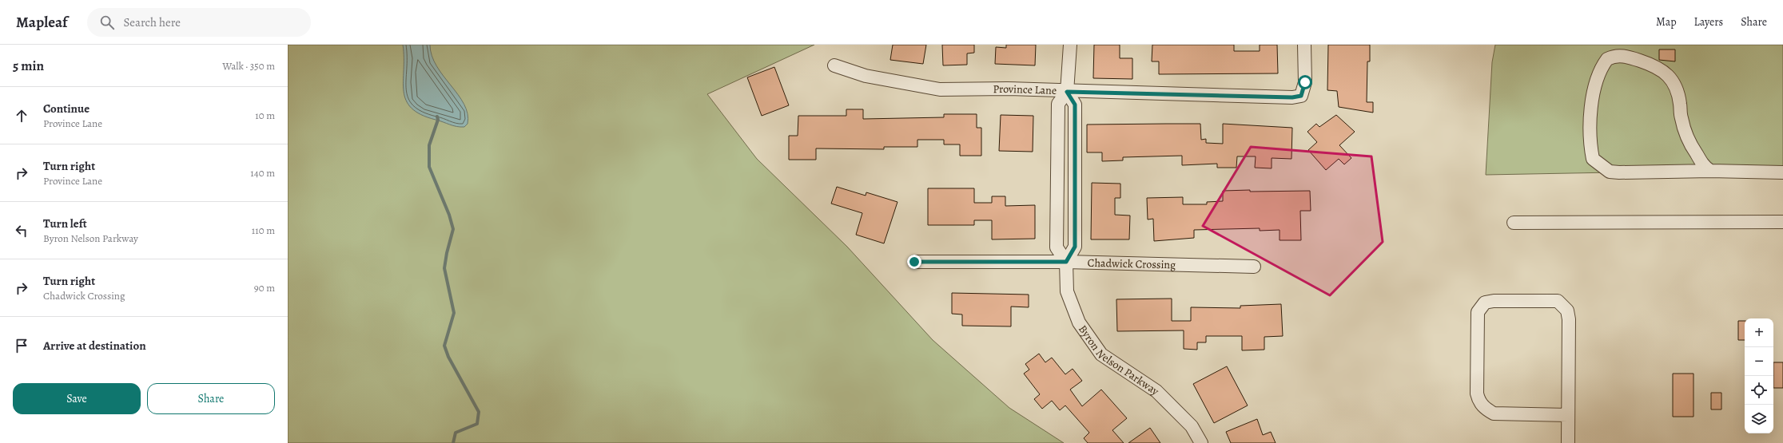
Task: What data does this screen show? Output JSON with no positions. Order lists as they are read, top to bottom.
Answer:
{
  "streets": {
    "street": ["Province Lane", "Chadwick Crossing", "Byron Nelson Parkway"]
  },
  "crossings": [
    ["Chadwick Crossing", "Byron Nelson Parkway"]
  ],
  "page": {
    "header": "Mapleaf",
    "search": "Search here",
    "nav": ["Map", "Layers", "Share"],
    "heading": ["5 min", "Walk · 350 m"],
    "list": [
      ["Continue", "Province Lane", "10 m"],
      ["Turn right", "Province Lane", "140 m"],
      ["Turn left", "Byron Nelson Parkway", "110 m"],
      ["Turn right", "Chadwick Crossing", "90 m"],
      "Arrive at destination"
    ],
    "map_buttons": ["+", "−"],
    "buttons": ["Save", "Share"]
  }
}
